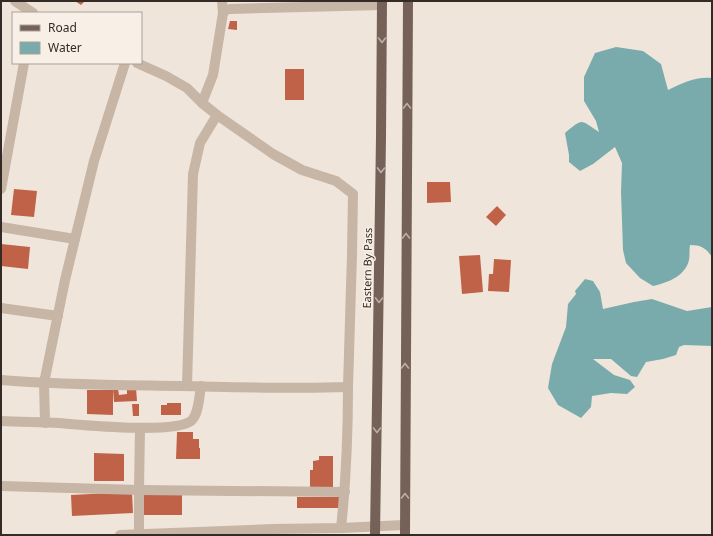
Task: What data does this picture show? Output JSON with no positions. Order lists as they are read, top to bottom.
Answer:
{
  "streets": {
    "main road": ["Eastern By Pass"]
  },
  "legend": ["Road", "Water"]
}
